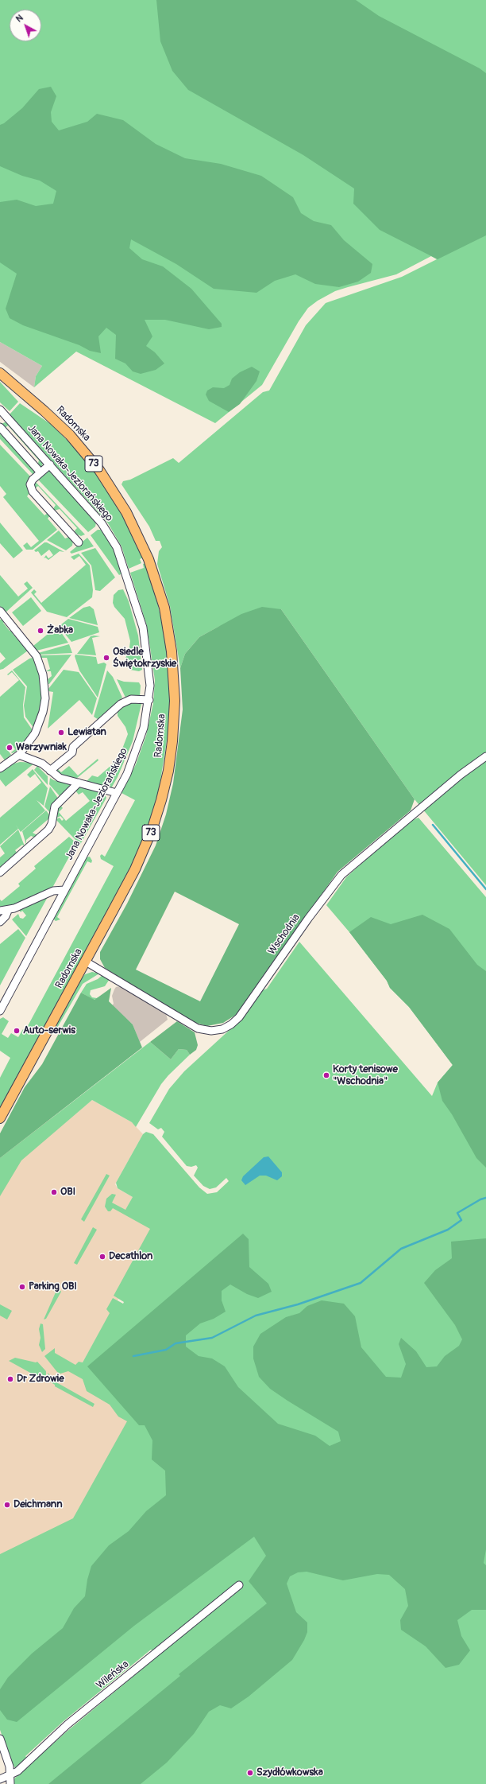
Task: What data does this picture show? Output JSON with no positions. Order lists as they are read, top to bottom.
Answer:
{
  "streets": {
    "main road": ["Radomska", "73"],
    "street": ["Jana Nowaka-Jeziorańskiego", "Wschodnia", "Wileńska"]
  },
  "crossings": [
    ["Radomska", "Wschodnia"]
  ],
  "places": [
    "Żabka",
    "Osiedle Świętokrzyskie",
    "Lewiatan",
    "Warzywniak",
    "Auto-serwis",
    "Korty tenisowe \"Wschodnia\"",
    "OBI",
    "Decathlon",
    "Parking OBI",
    "Dr Zdrowie",
    "Deichmann",
    "Szydłówkowska"
  ],
  "north": "top left"
}
